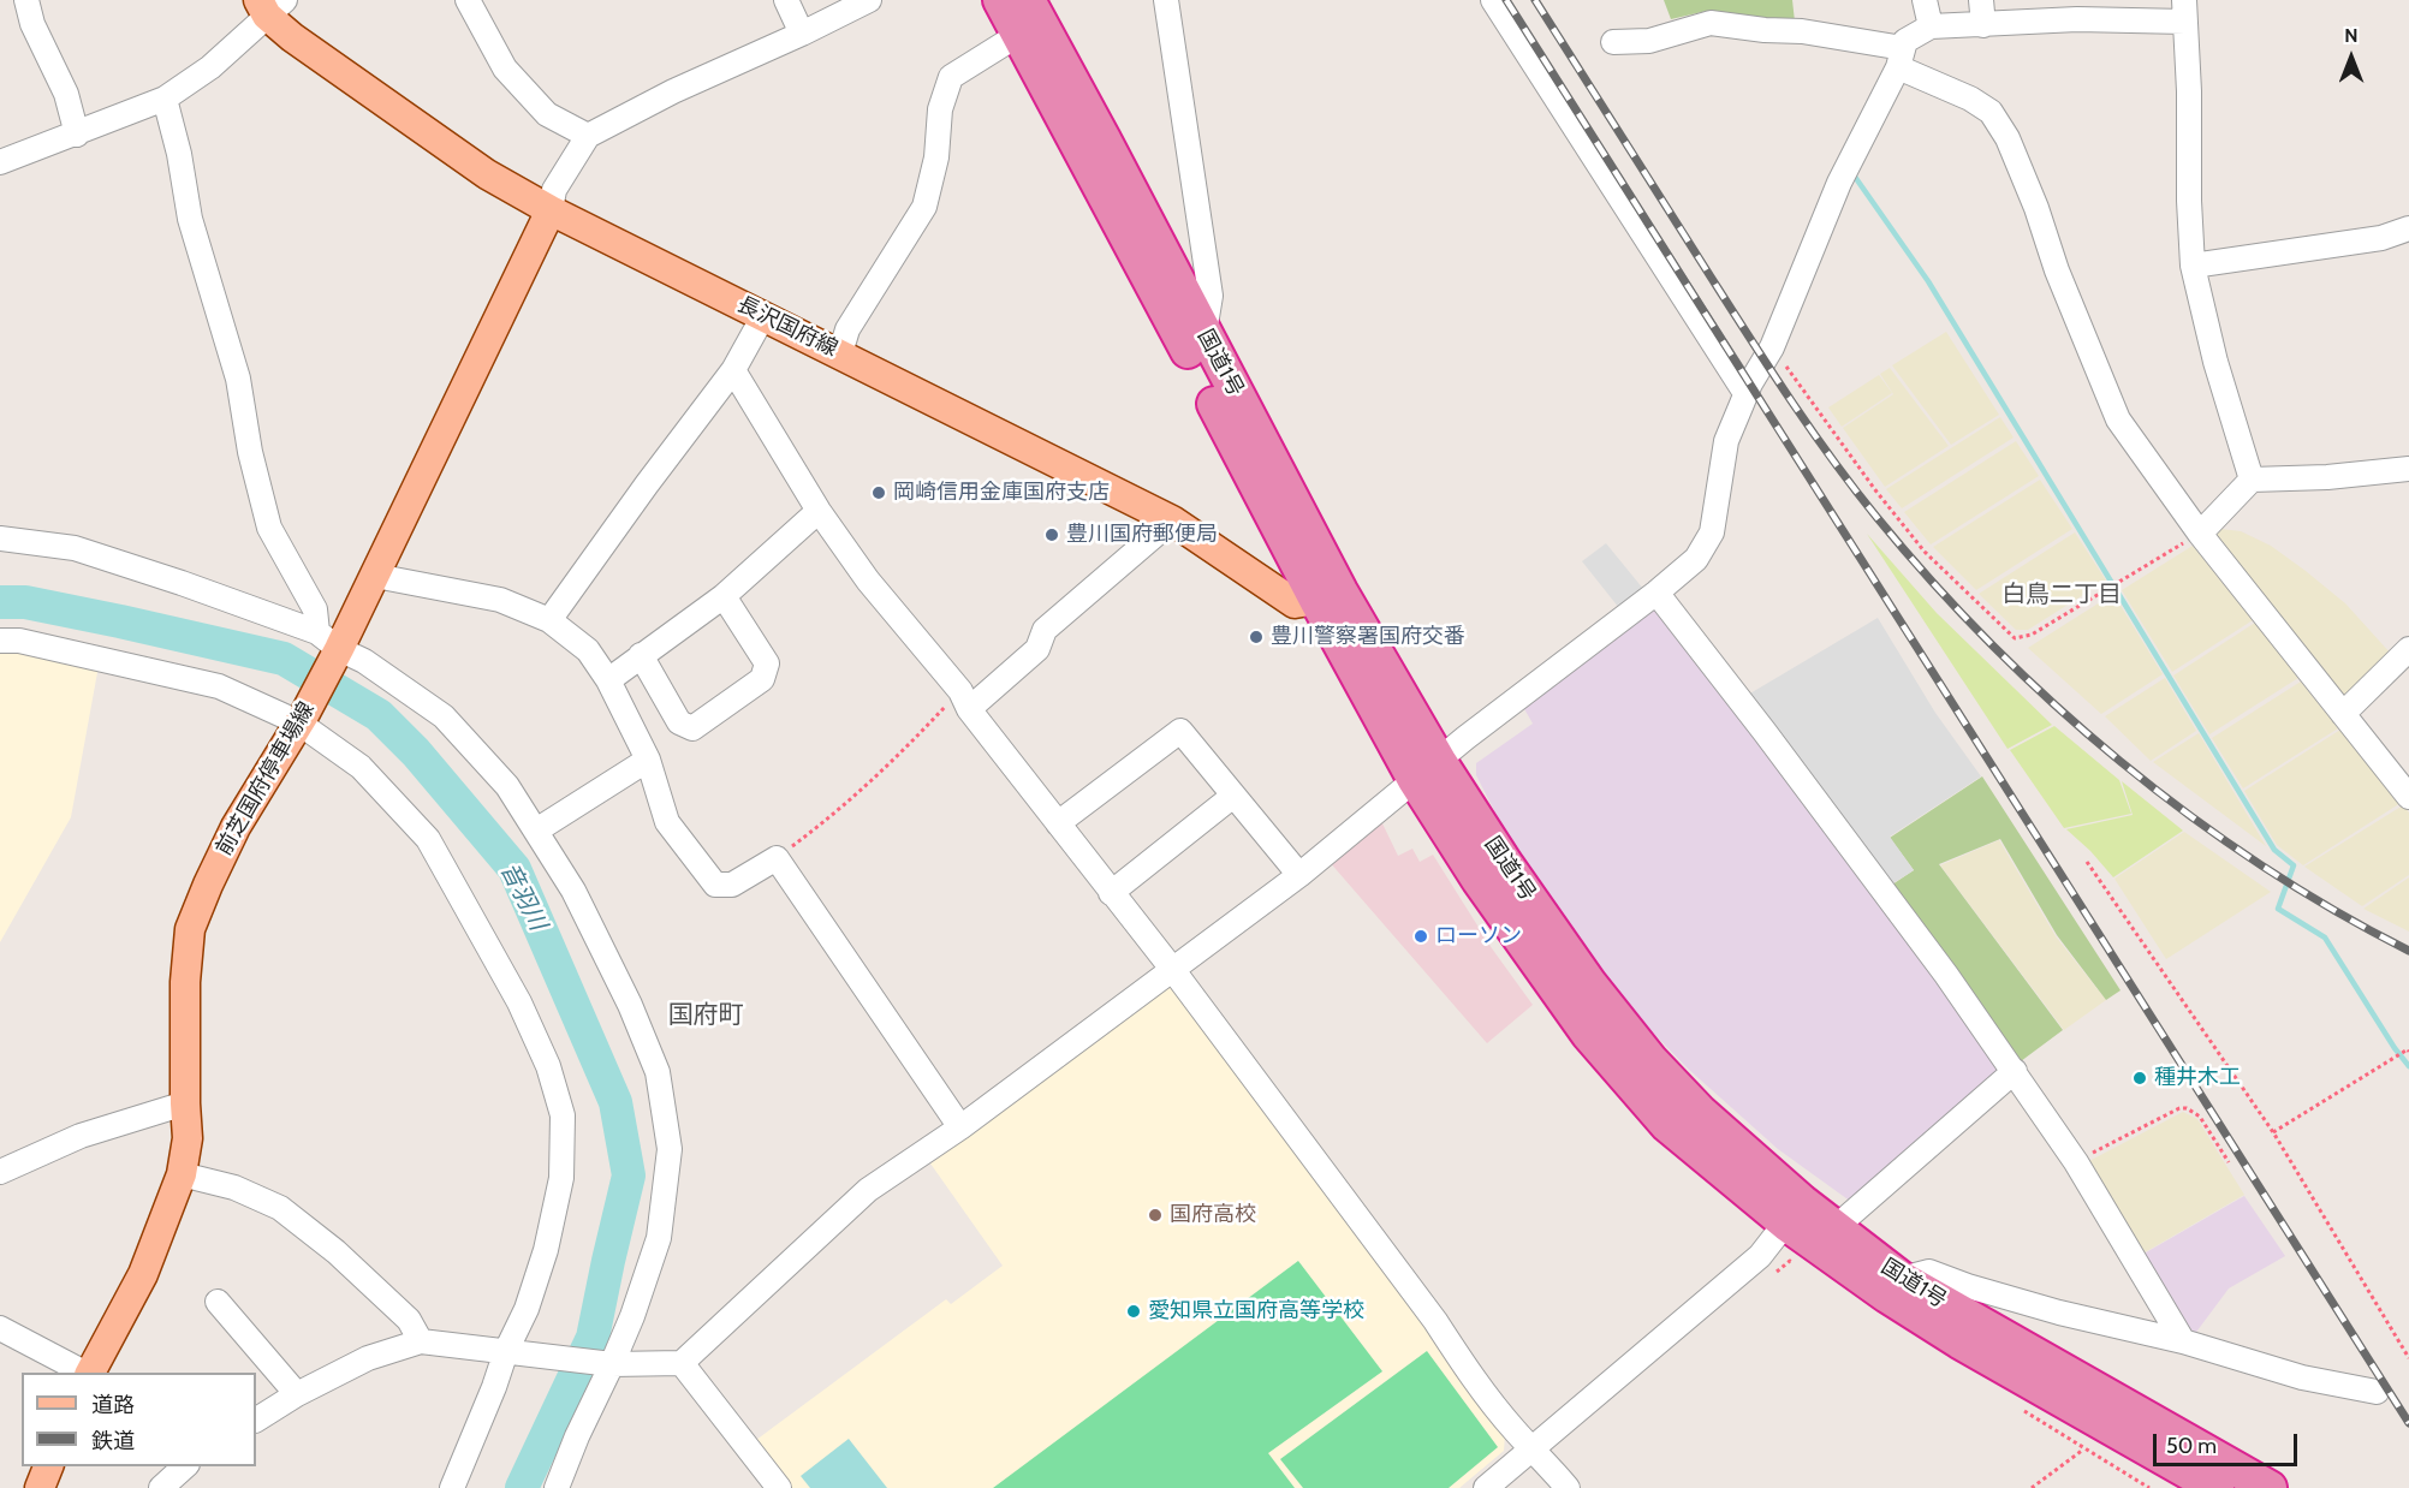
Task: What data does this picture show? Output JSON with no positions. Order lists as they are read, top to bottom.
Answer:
{
  "streets": {
    "highway": ["国道1号"],
    "main road": ["長沢国府線", "前芝国府停車場線"]
  },
  "crossings": [
    ["長沢国府線", "国道1号"],
    ["長沢国府線", "前芝国府停車場線"]
  ],
  "districts": ["白鳥二丁目", "国府町"],
  "water": ["音羽川"],
  "places": [
    "岡崎信用金庫国府支店",
    "豊川国府郵便局",
    "豊川警察署国府交番",
    "ローソン",
    "種井木工",
    "国府高校",
    "愛知県立国府高等学校"
  ],
  "legend": ["道路", "鉄道"],
  "scale_bar": "50 m",
  "north": "top"
}
